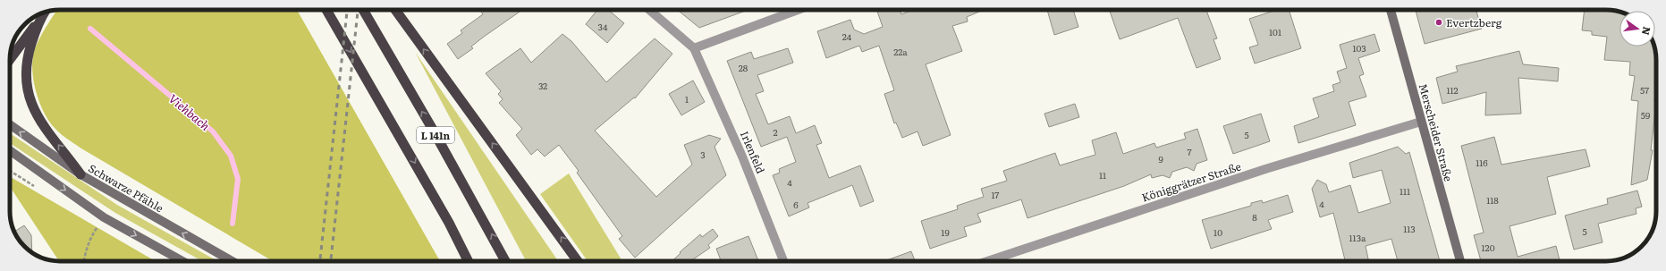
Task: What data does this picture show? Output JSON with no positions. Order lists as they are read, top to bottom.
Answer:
{
  "streets": {
    "highway": ["L 141n"],
    "main road": ["Merscheider Straße", "Schwarze Pfähle"],
    "street": ["Irlenfeld", "Königgrätzer Straße"]
  },
  "crossings": [
    ["Merscheider Straße", "Königgrätzer Straße"]
  ],
  "water": ["Viehbach"],
  "places": ["Evertzberg"],
  "house_numbers": [
    "34",
    "101",
    "24",
    "103",
    "22a",
    "28",
    "32",
    "112",
    "57",
    "1",
    "59",
    "2",
    "5",
    "7",
    "3",
    "9",
    "116",
    "11",
    "4",
    "111",
    "17",
    "118",
    "4",
    "6",
    "8",
    "113",
    "5",
    "19",
    "10",
    "113a",
    "120"
  ],
  "north": "right"
}
